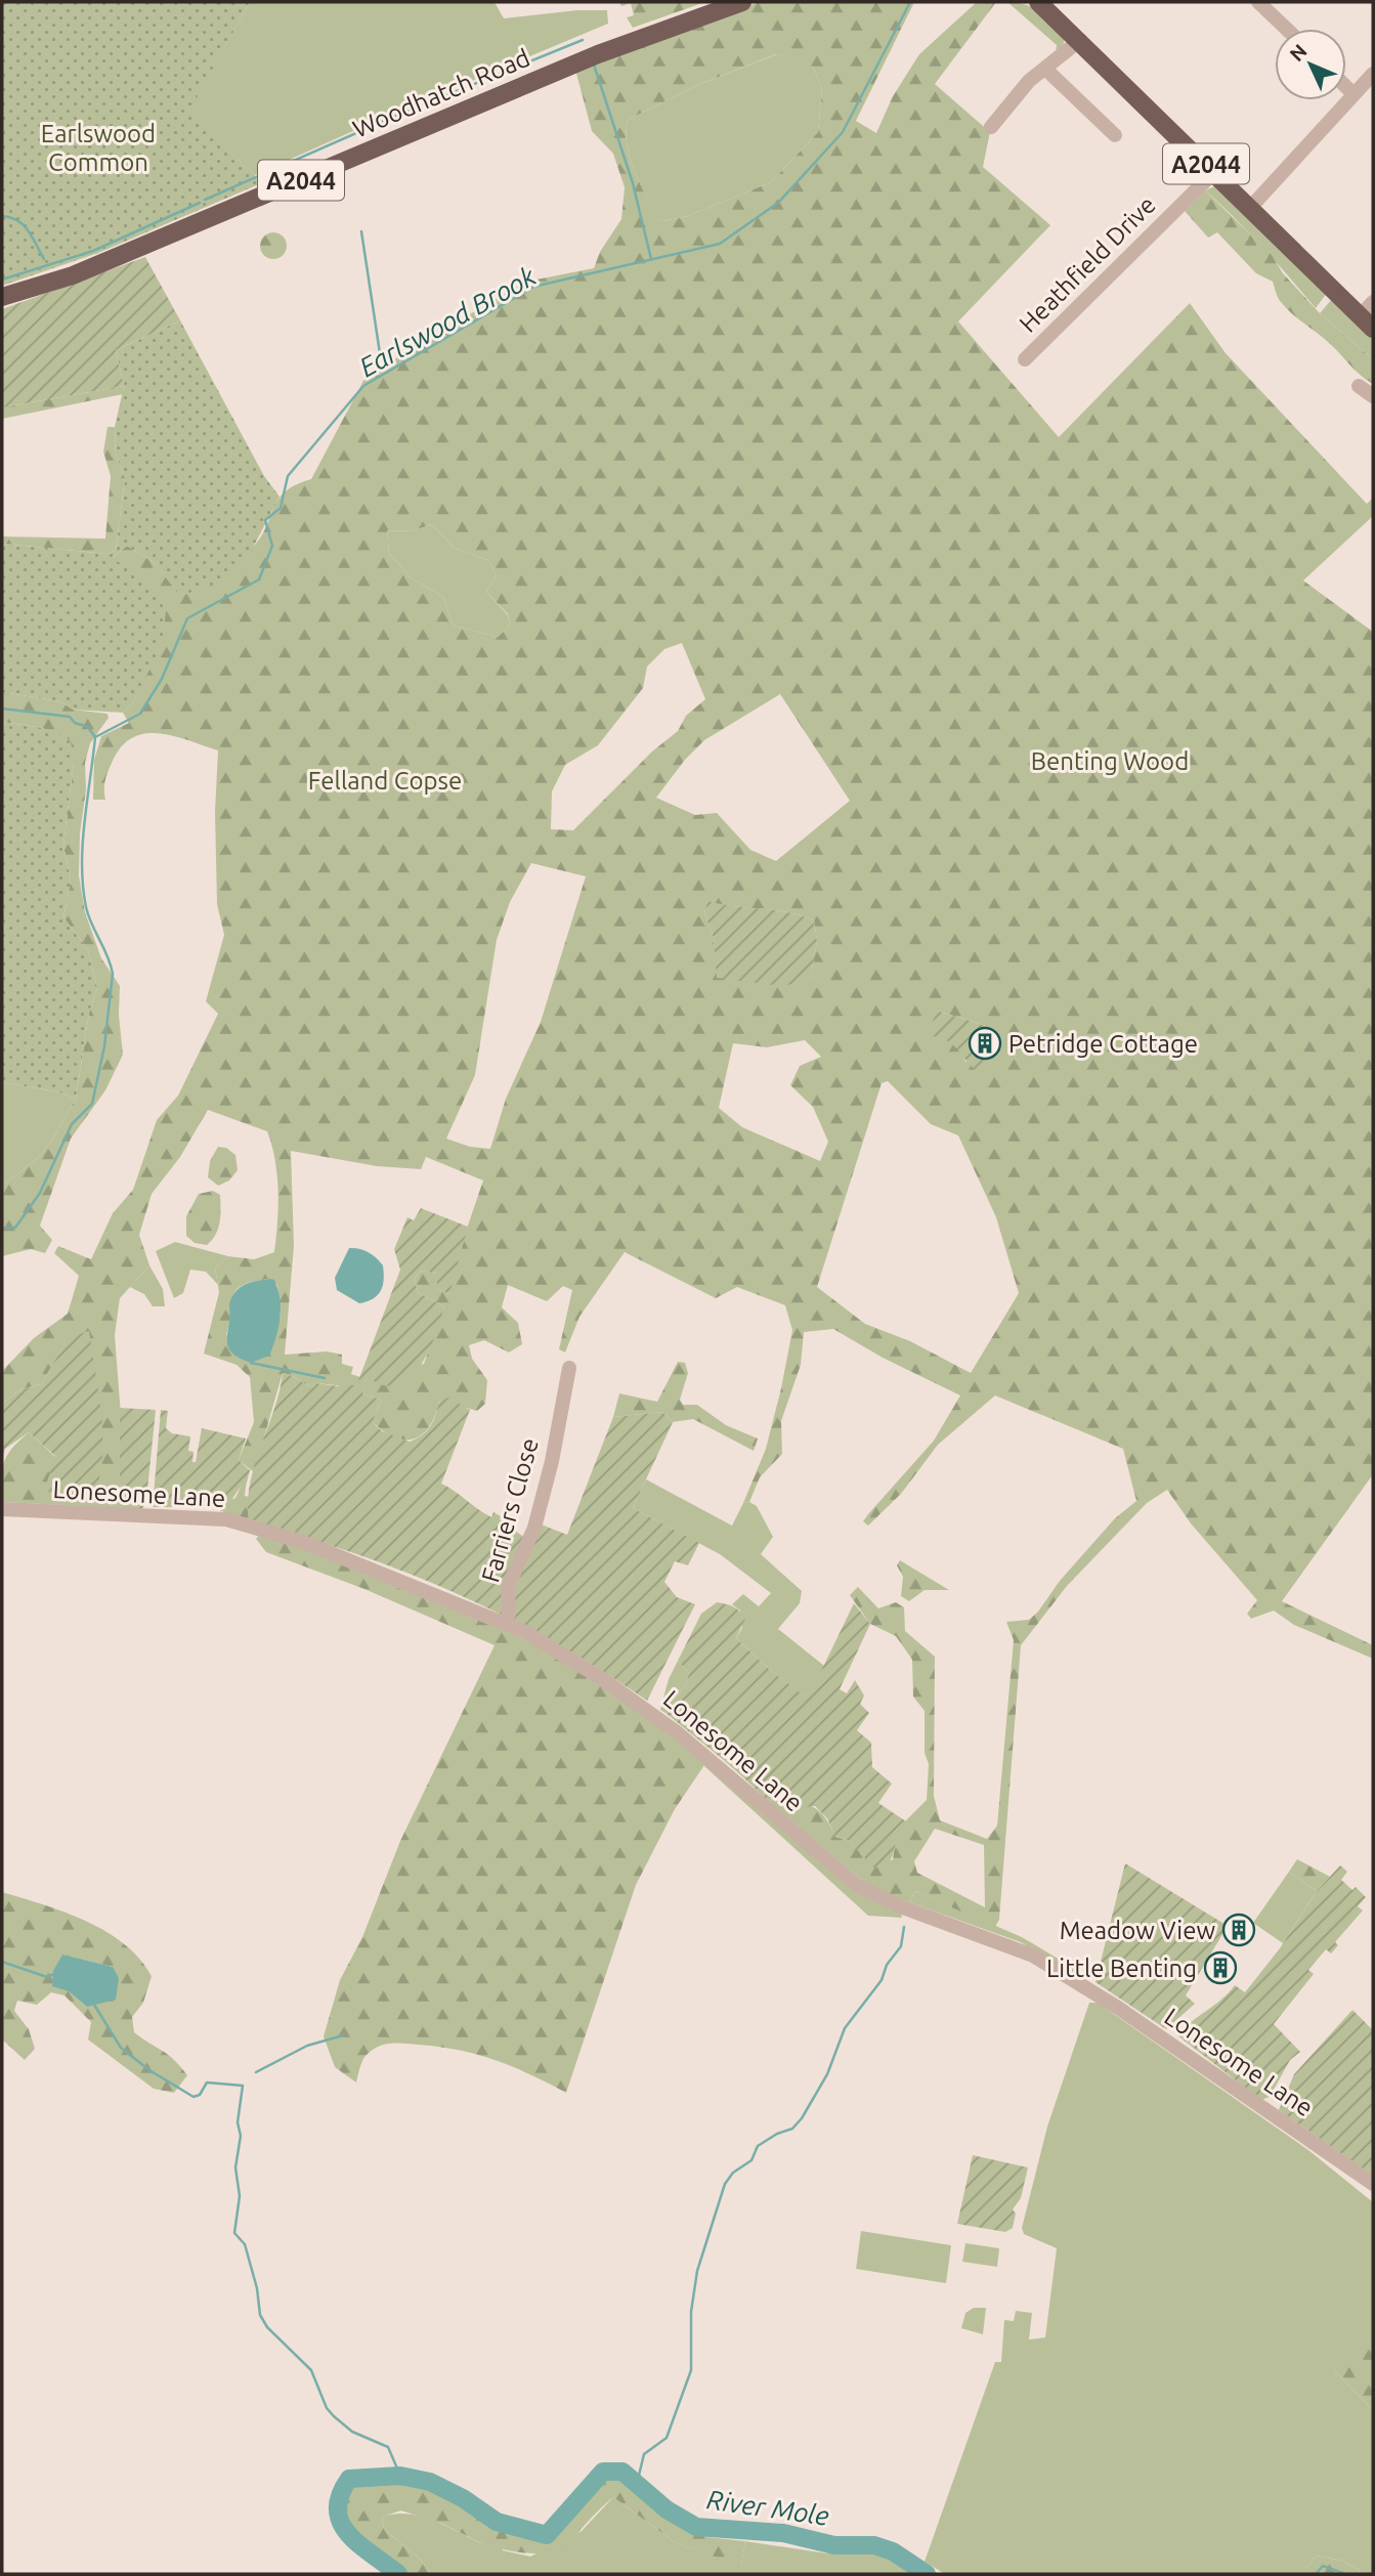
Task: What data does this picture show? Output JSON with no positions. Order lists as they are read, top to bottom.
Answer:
{
  "streets": {
    "main road": ["Woodhatch Road", "A2044"],
    "street": ["Heathfield Drive", "Lonesome Lane", "Farriers Close"]
  },
  "crossings": [
    ["A2044", "Heathfield Drive"],
    ["Lonesome Lane", "Farriers Close"]
  ],
  "water": ["Earlswood Brook", "River Mole"],
  "parks": ["Earlswood Common", "Benting Wood", "Felland Copse"],
  "places": {
    "building": ["Petridge Cottage", "Meadow View", "Little Benting"]
  },
  "north": "top left"
}
